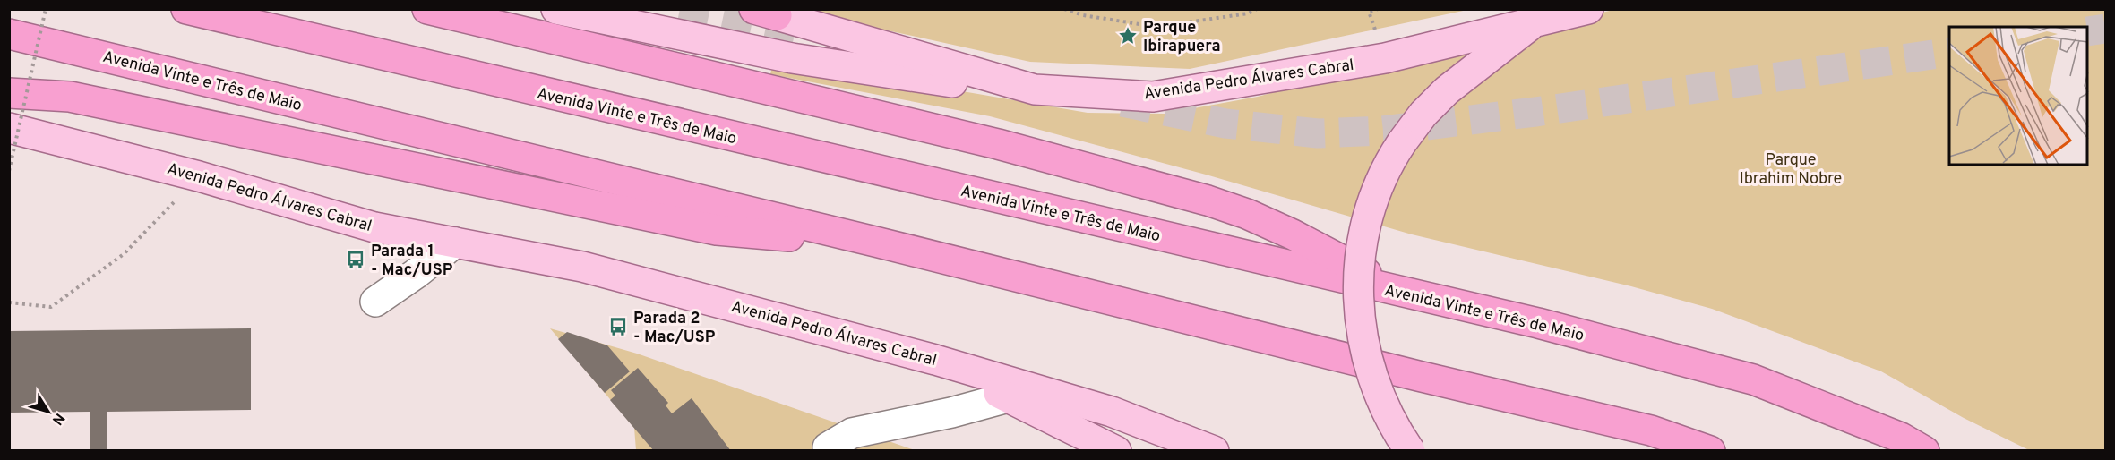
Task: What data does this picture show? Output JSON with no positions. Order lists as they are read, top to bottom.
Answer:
{
  "streets": {
    "highway": ["Avenida Vinte e Três de Maio"],
    "main road": ["Avenida Pedro Álvares Cabral"]
  },
  "parks": ["Parque Ibrahim Nobre"],
  "places": {
    "place": ["Parque Ibirapuera"],
    "bus stop": ["Parada 1 - Mac/USP", "Parada 2 - Mac/USP"]
  },
  "north": "bottom right"
}
